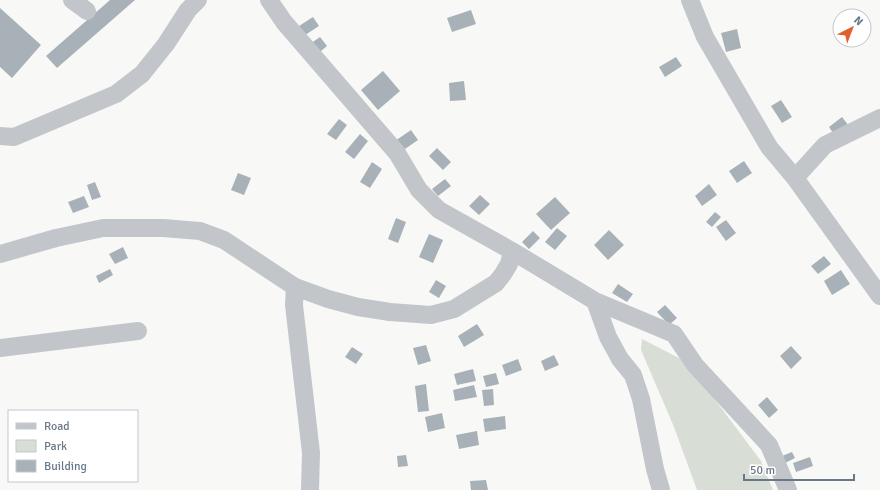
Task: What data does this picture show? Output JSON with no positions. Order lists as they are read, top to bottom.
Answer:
{
  "legend": ["Road", "Park", "Building"],
  "scale_bar": "50 m",
  "north": "top right"
}
